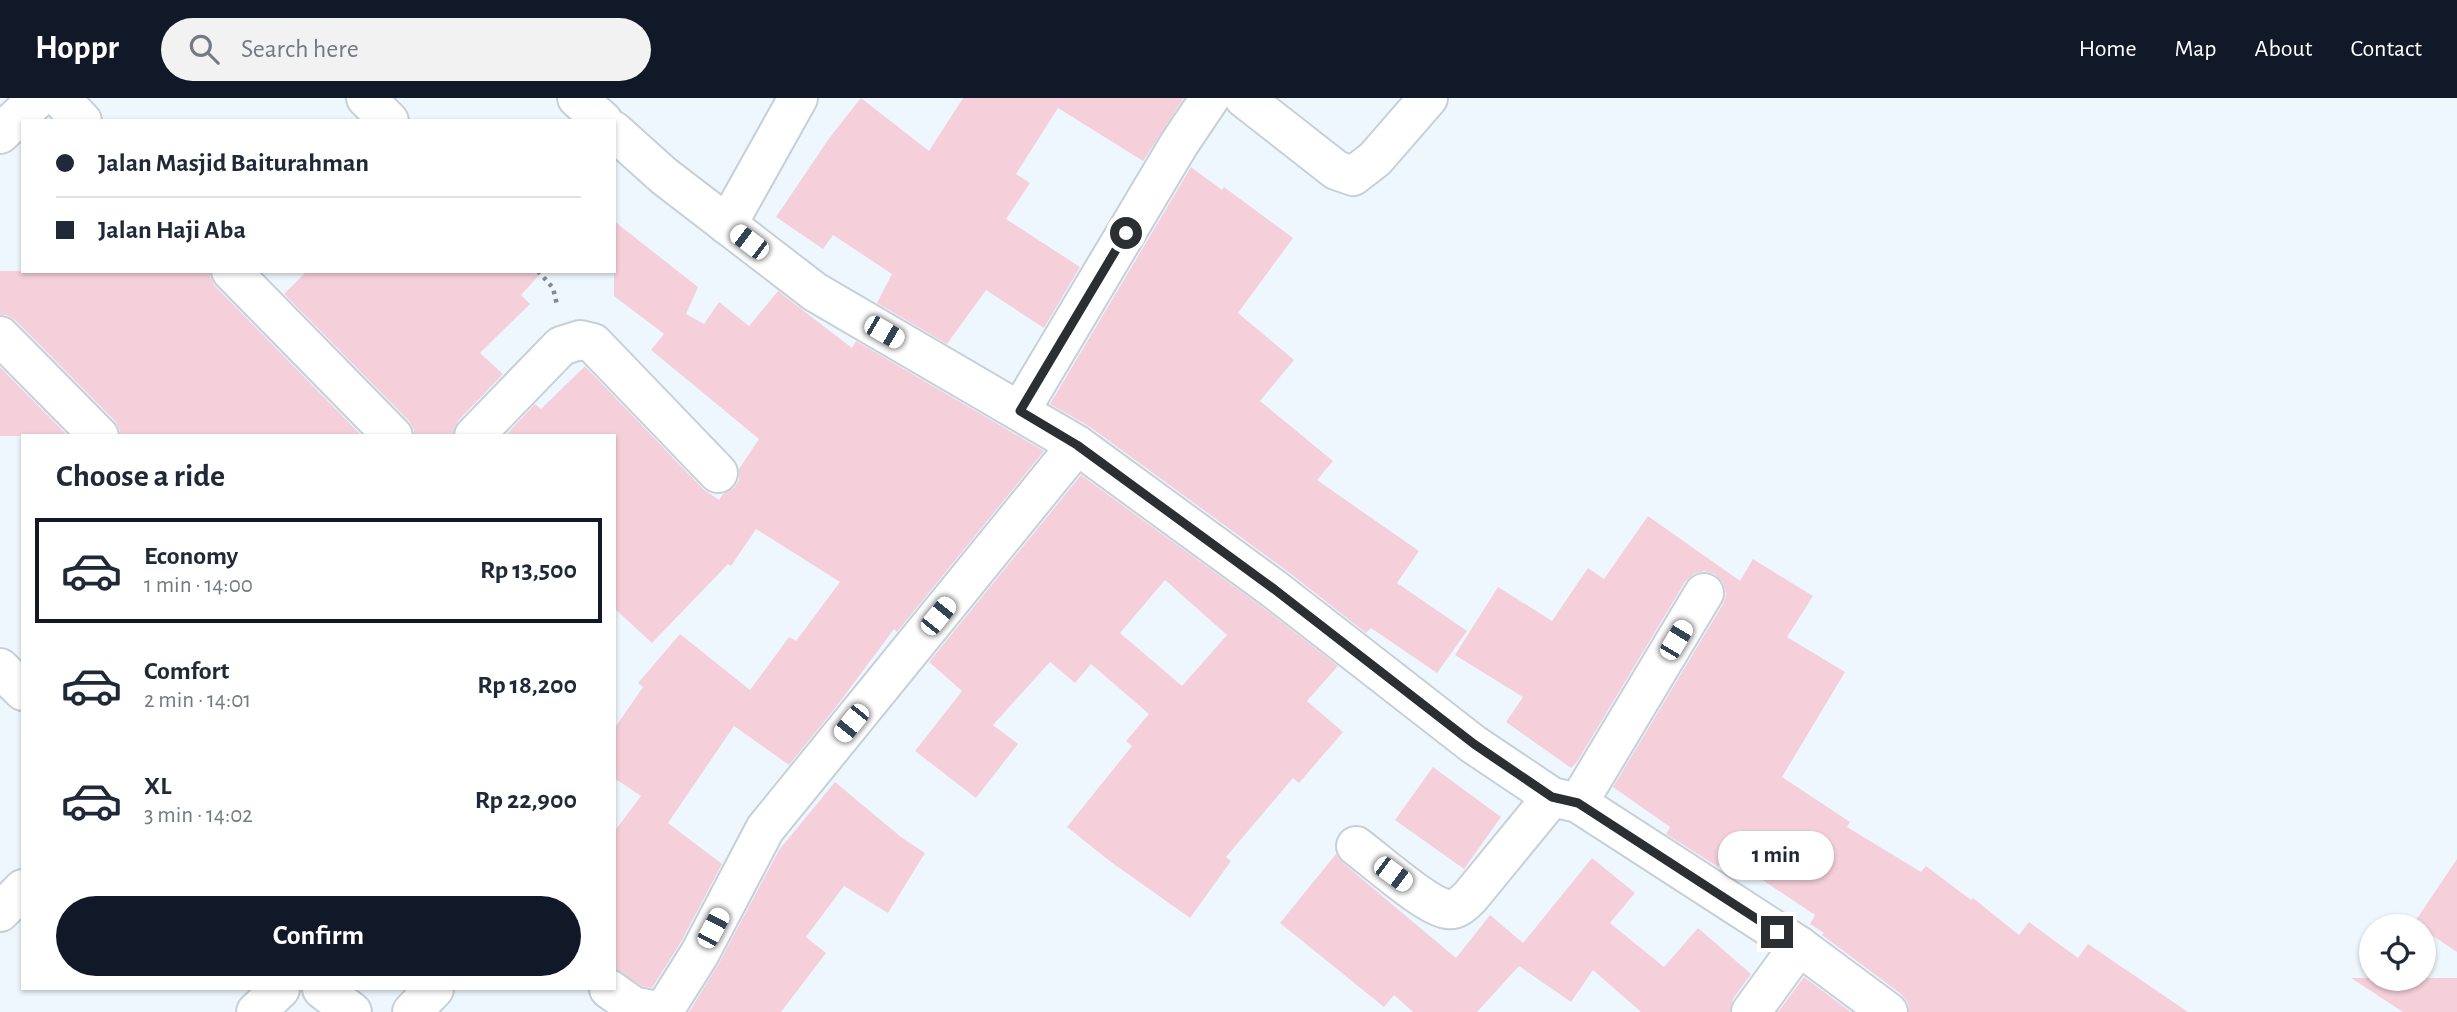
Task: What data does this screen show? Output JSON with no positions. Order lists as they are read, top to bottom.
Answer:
{
  "page": {
    "header": "Hoppr",
    "search": "Search here",
    "nav": [
      "Home",
      "Map",
      "About",
      "Contact"
    ],
    "banner": ["Jalan Masjid Baiturahman", "Jalan Haji Aba"],
    "heading": "Choose a ride",
    "list": [
      {
        "name": "Economy",
        "note": "1 min · 14:00",
        "value": "Rp 13,500"
      },
      {
        "name": "Comfort",
        "note": "2 min · 14:01",
        "value": "Rp 18,200"
      },
      {
        "name": "XL",
        "note": "3 min · 14:02",
        "value": "Rp 22,900"
      }
    ],
    "bubble": "1 min",
    "buttons": "Confirm"
  }
}
